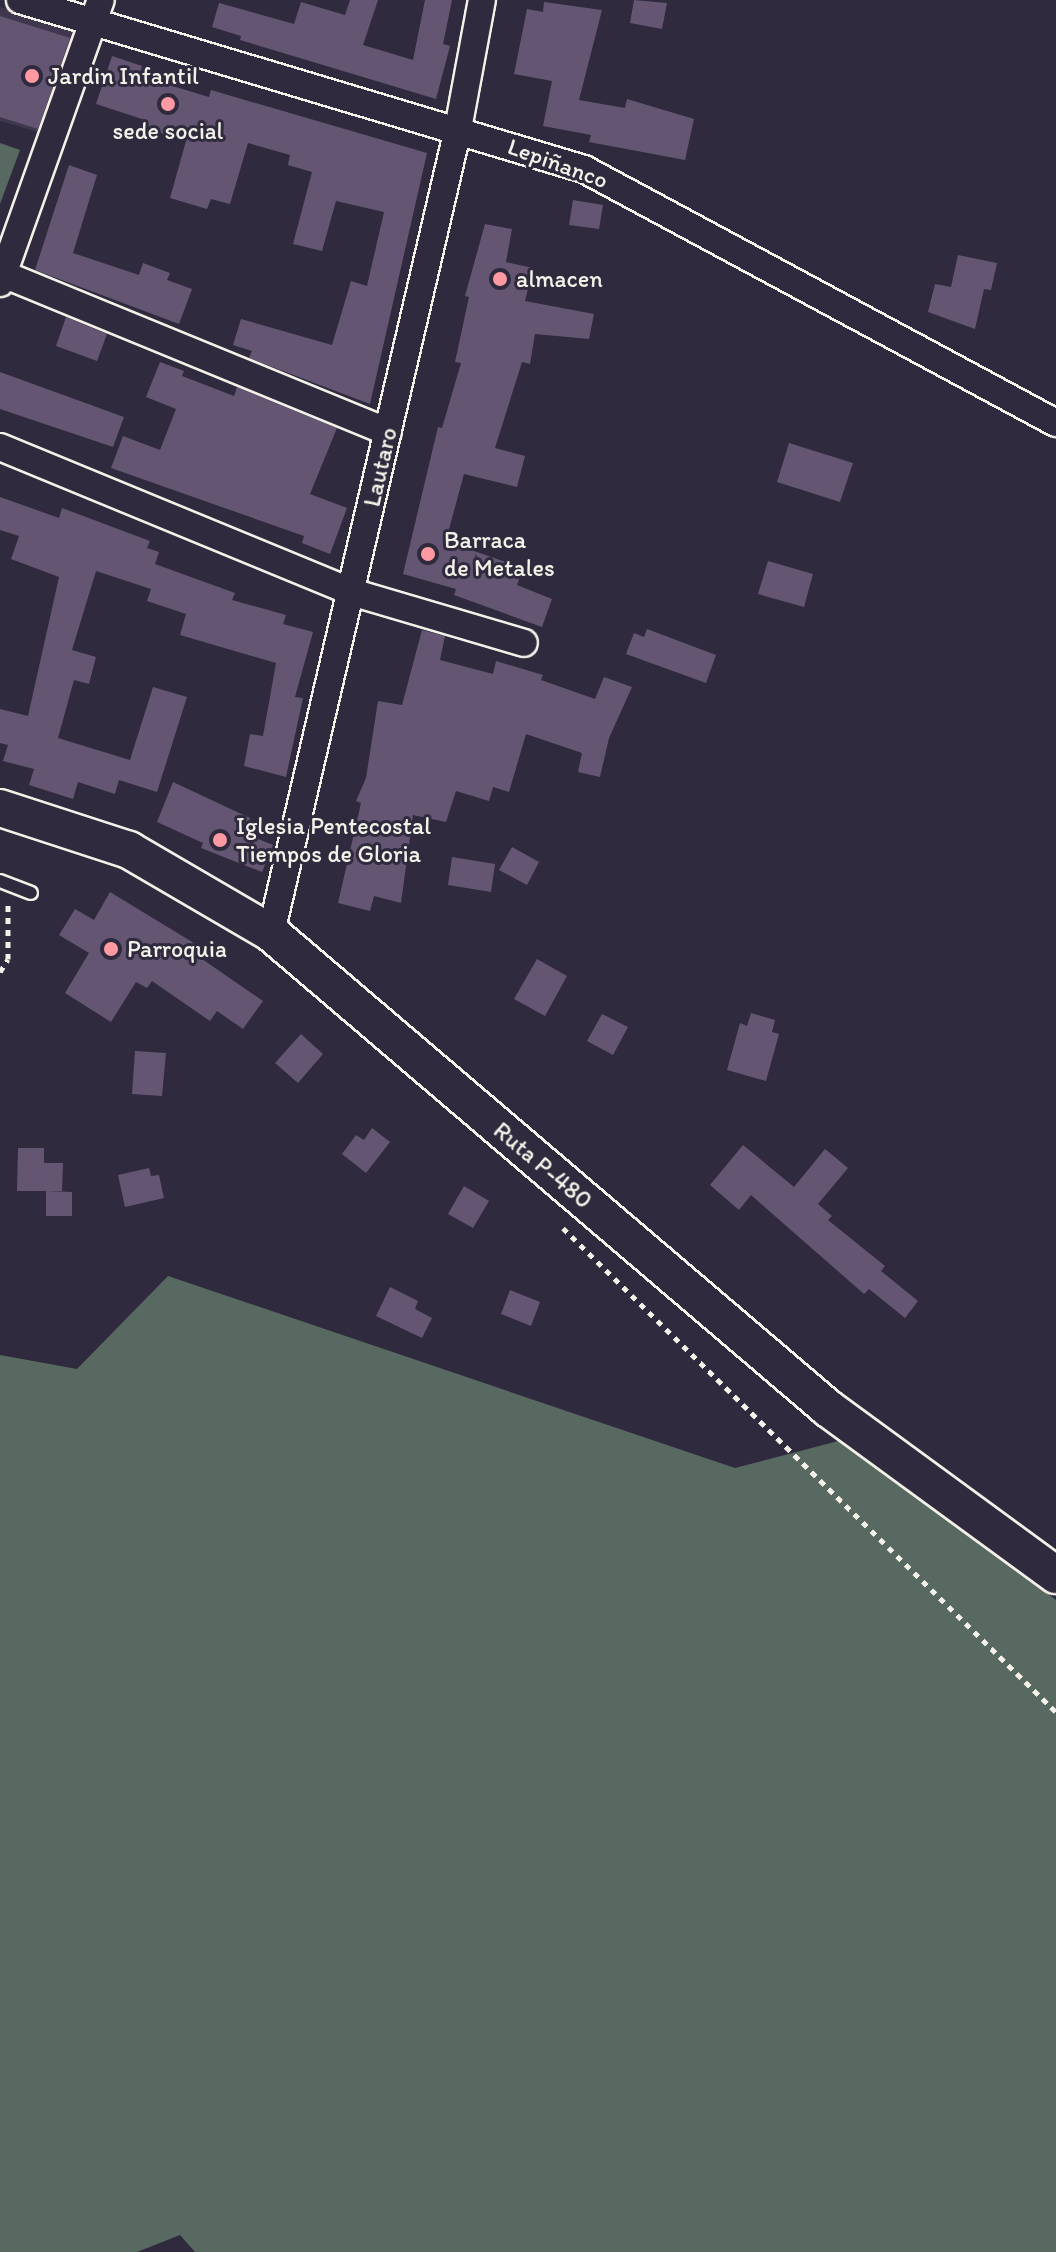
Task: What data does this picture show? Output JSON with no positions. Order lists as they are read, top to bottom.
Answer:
{
  "streets": {
    "street": ["Lepiñanco", "Lautaro", "Ruta P-480"]
  },
  "crossings": [
    ["Lepiñanco", "Lautaro"],
    ["Lautaro", "Ruta P-480"]
  ],
  "places": [
    "Jardin Infantil",
    "sede social",
    "almacen",
    "Barraca de Metales",
    "Iglesia Pentecostal Tiempos de Gloria",
    "Parroquia"
  ]
}
